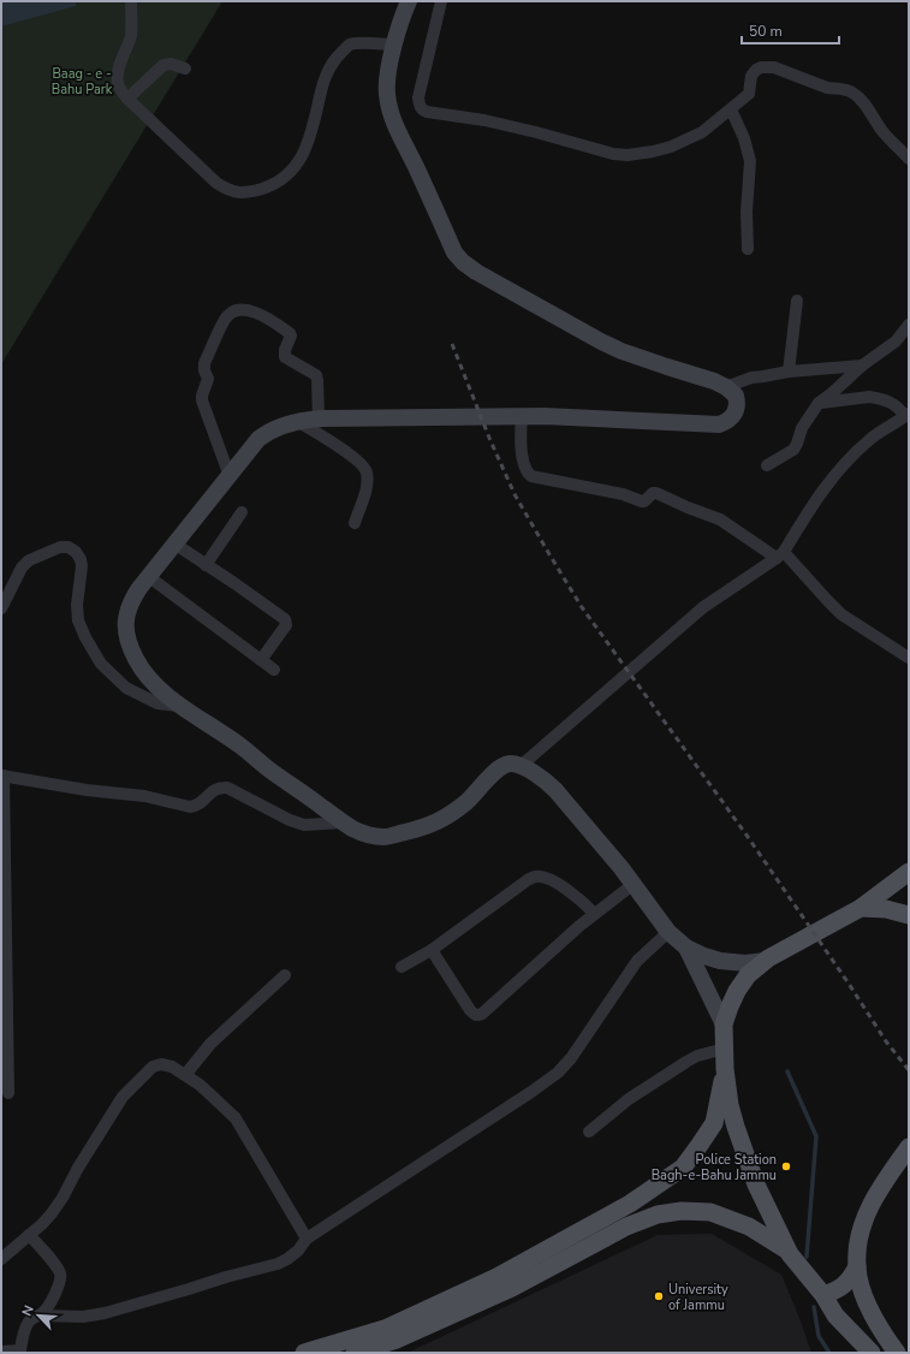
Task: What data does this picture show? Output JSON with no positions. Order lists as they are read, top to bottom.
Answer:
{
  "parks": ["Baag - e - Bahu Park"],
  "places": ["Police Station Bagh-e-Bahu Jammu", "University of Jammu"],
  "scale_bar": "50 m",
  "north": "top left"
}
